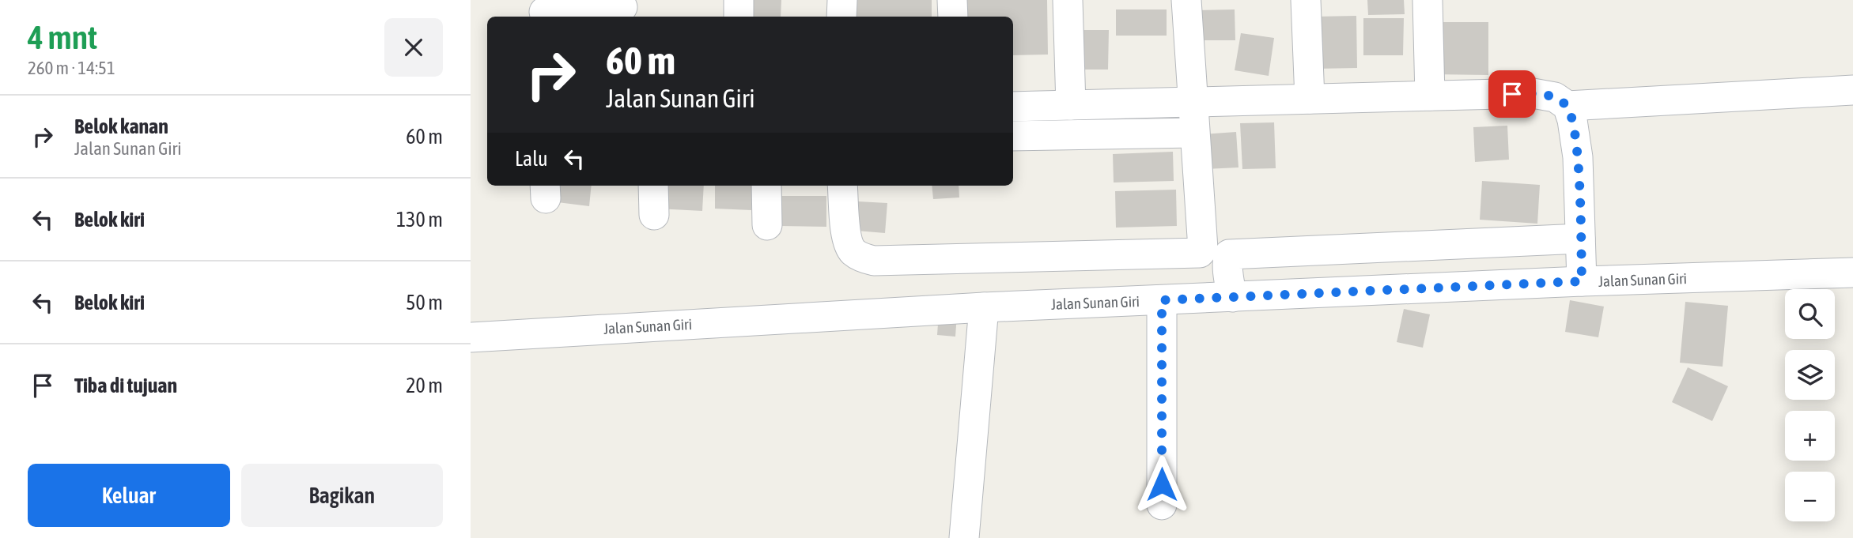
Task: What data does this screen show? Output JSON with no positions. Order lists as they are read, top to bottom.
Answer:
{
  "streets": {
    "street": ["Jalan Sunan Giri"]
  },
  "page": {
    "heading": ["4 mnt", "260 m · 14:51"],
    "turn": ["60 m", "Jalan Sunan Giri"],
    "list": [
      {
        "name": "Belok kanan",
        "note": "Jalan Sunan Giri",
        "value": "60 m"
      },
      {
        "name": "Belok kiri",
        "value": "130 m"
      },
      {
        "name": "Belok kiri",
        "value": "50 m"
      },
      {
        "name": "Tiba di tujuan",
        "value": "20 m"
      }
    ],
    "then": "Lalu",
    "map_buttons": ["+", "−"],
    "buttons": ["Keluar", "Bagikan"]
  }
}
